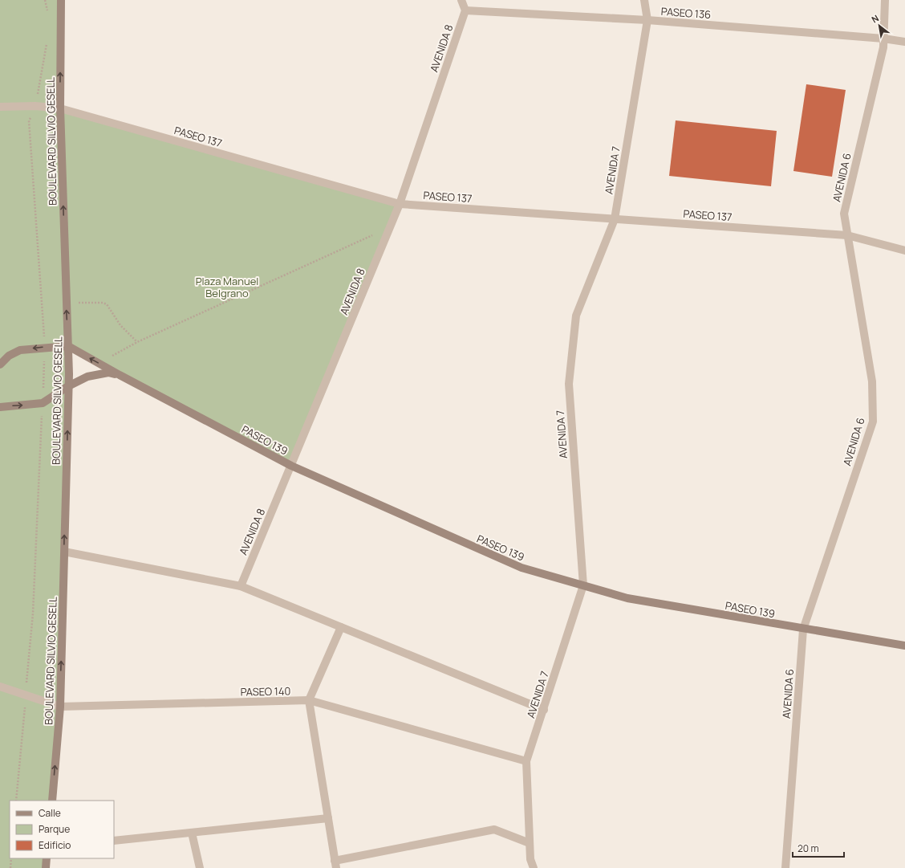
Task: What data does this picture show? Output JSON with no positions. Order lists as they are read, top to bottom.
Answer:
{
  "streets": {
    "main road": ["BOULEVARD SILVIO GESELL", "PASEO 139"],
    "street": [
      "PASEO 136",
      "AVENIDA 8",
      "PASEO 137",
      "AVENIDA 7",
      "AVENIDA 6",
      "PASEO 140"
    ]
  },
  "crossings": [
    ["PASEO 136", "AVENIDA 8"],
    ["PASEO 136", "AVENIDA 7"],
    ["PASEO 136", "AVENIDA 6"],
    ["AVENIDA 8", "PASEO 137"],
    ["AVENIDA 8", "PASEO 139"],
    ["PASEO 137", "BOULEVARD SILVIO GESELL"],
    ["PASEO 137", "AVENIDA 7"],
    ["PASEO 137", "AVENIDA 6"],
    ["BOULEVARD SILVIO GESELL", "PASEO 139"],
    ["BOULEVARD SILVIO GESELL", "PASEO 140"],
    ["AVENIDA 7", "PASEO 139"],
    ["AVENIDA 7", "PASEO 140"],
    ["AVENIDA 6", "PASEO 139"]
  ],
  "one_way": ["BOULEVARD SILVIO GESELL"],
  "parks": ["Plaza Manuel Belgrano"],
  "legend": ["Calle", "Parque", "Edificio"],
  "scale_bar": "20 m",
  "north": "top left"
}
